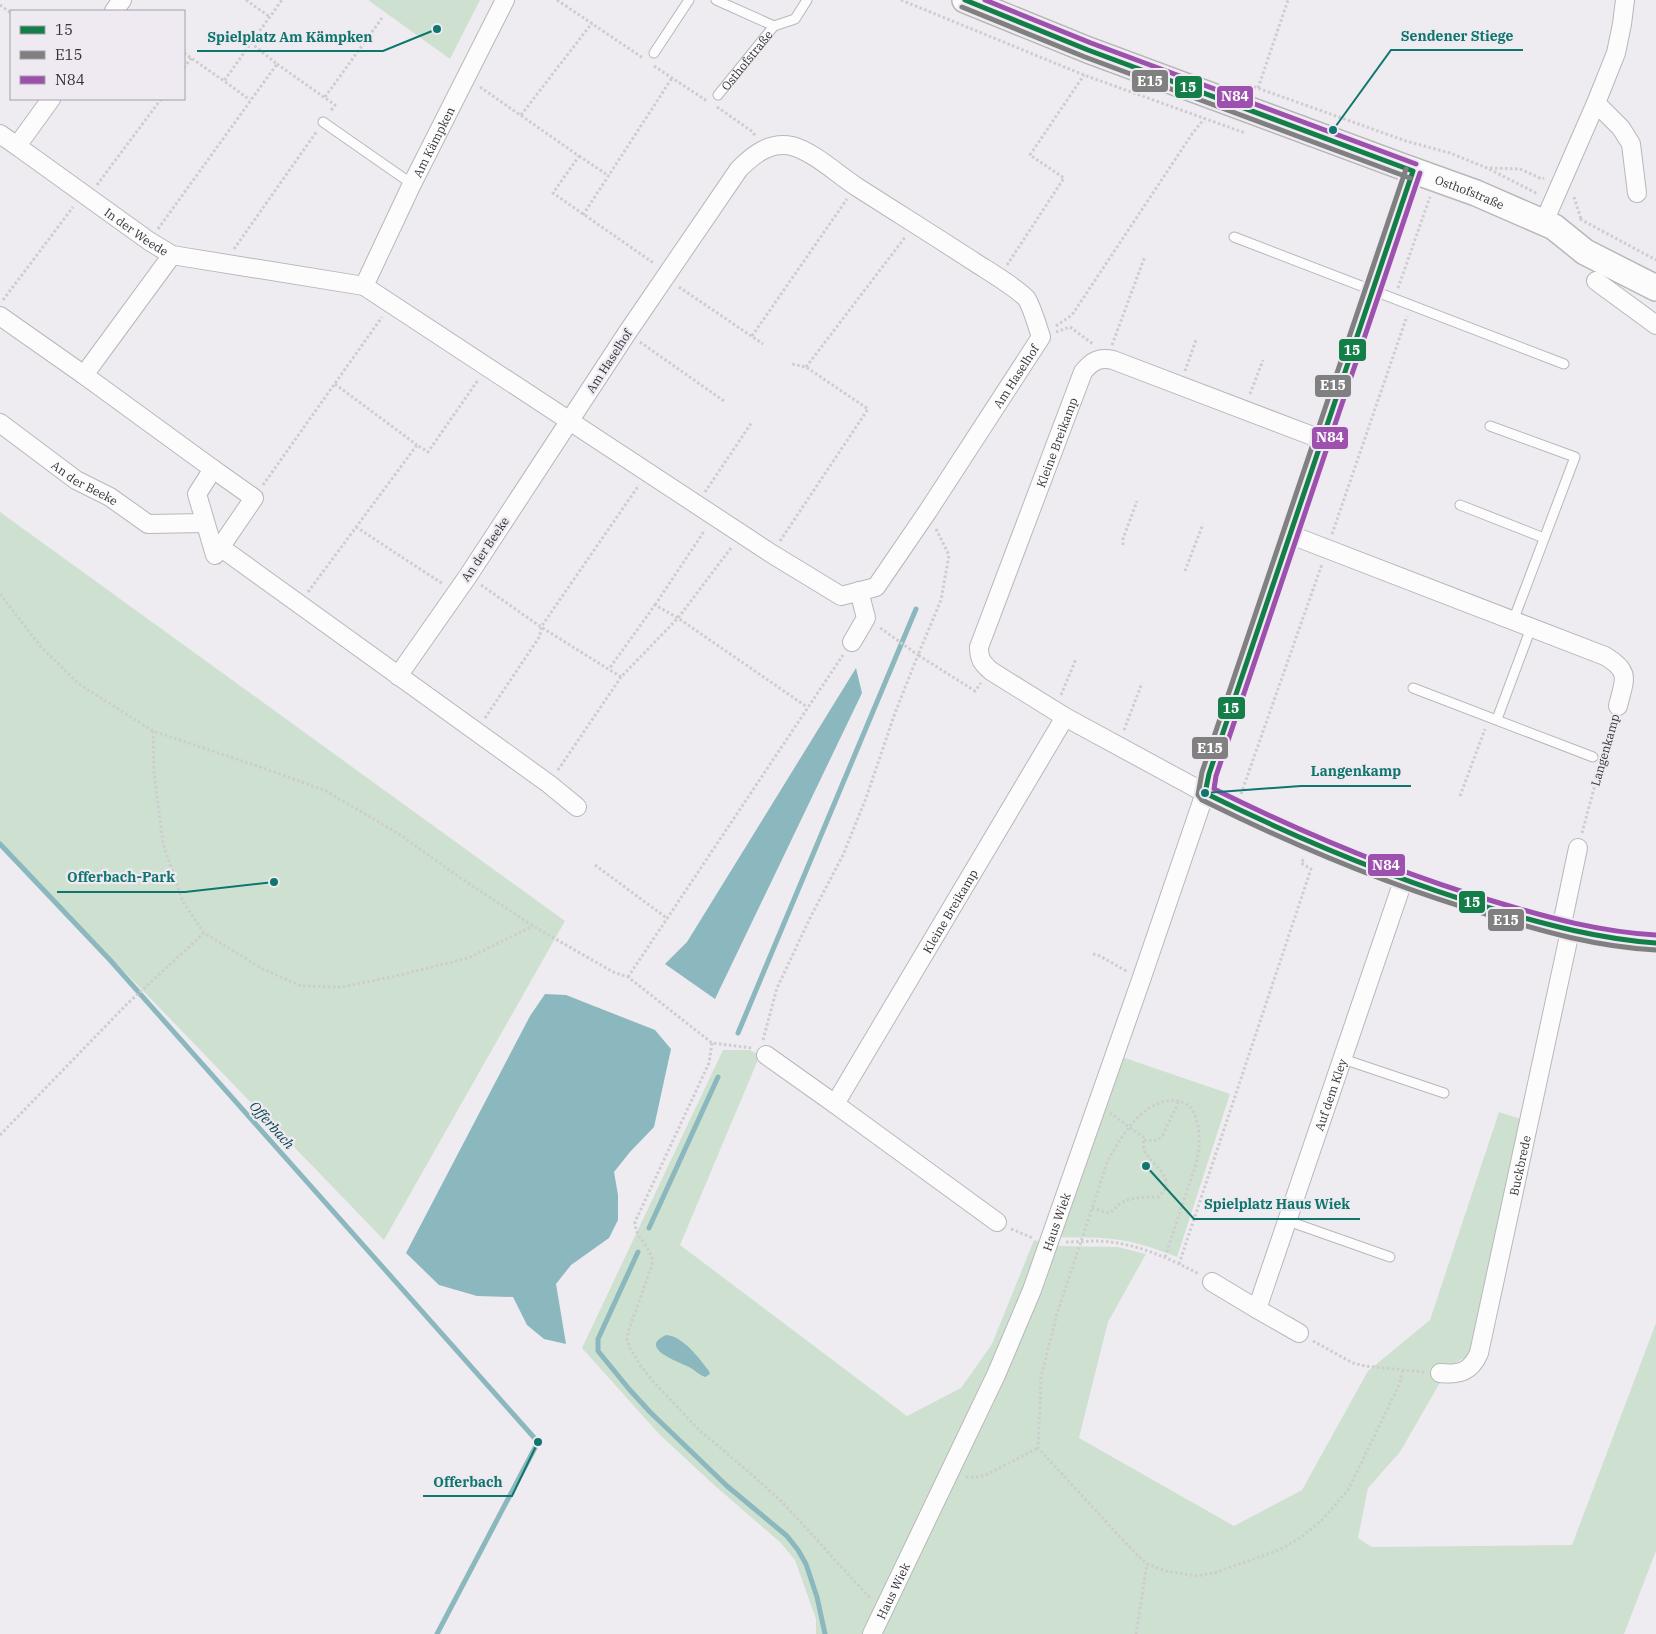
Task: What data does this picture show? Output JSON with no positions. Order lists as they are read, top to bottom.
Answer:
{
  "streets": {
    "street": [
      "Osthofstraße",
      "Am Kämpken",
      "In der Weede",
      "Am Haselhof",
      "Kleine Breikamp",
      "An der Beeke",
      "Langenkamp",
      "Auf dem Kley",
      "Buckbrede",
      "Haus Wiek"
    ]
  },
  "crossings": [
    ["Am Kämpken", "In der Weede"],
    ["Am Kämpken", "Am Haselhof"],
    ["In der Weede", "Am Haselhof"],
    ["Am Haselhof", "An der Beeke"],
    ["Kleine Breikamp", "Haus Wiek"]
  ],
  "water": ["Offerbach"],
  "places": [
    "Spielplatz Am Kämpken",
    "Sendener Stiege",
    "Langenkamp",
    "Offerbach-Park",
    "Spielplatz Haus Wiek",
    "Offerbach"
  ],
  "lines": ["transit line 15", "transit line N84", "transit line E15"],
  "legend": ["15", "E15", "N84"]
}
